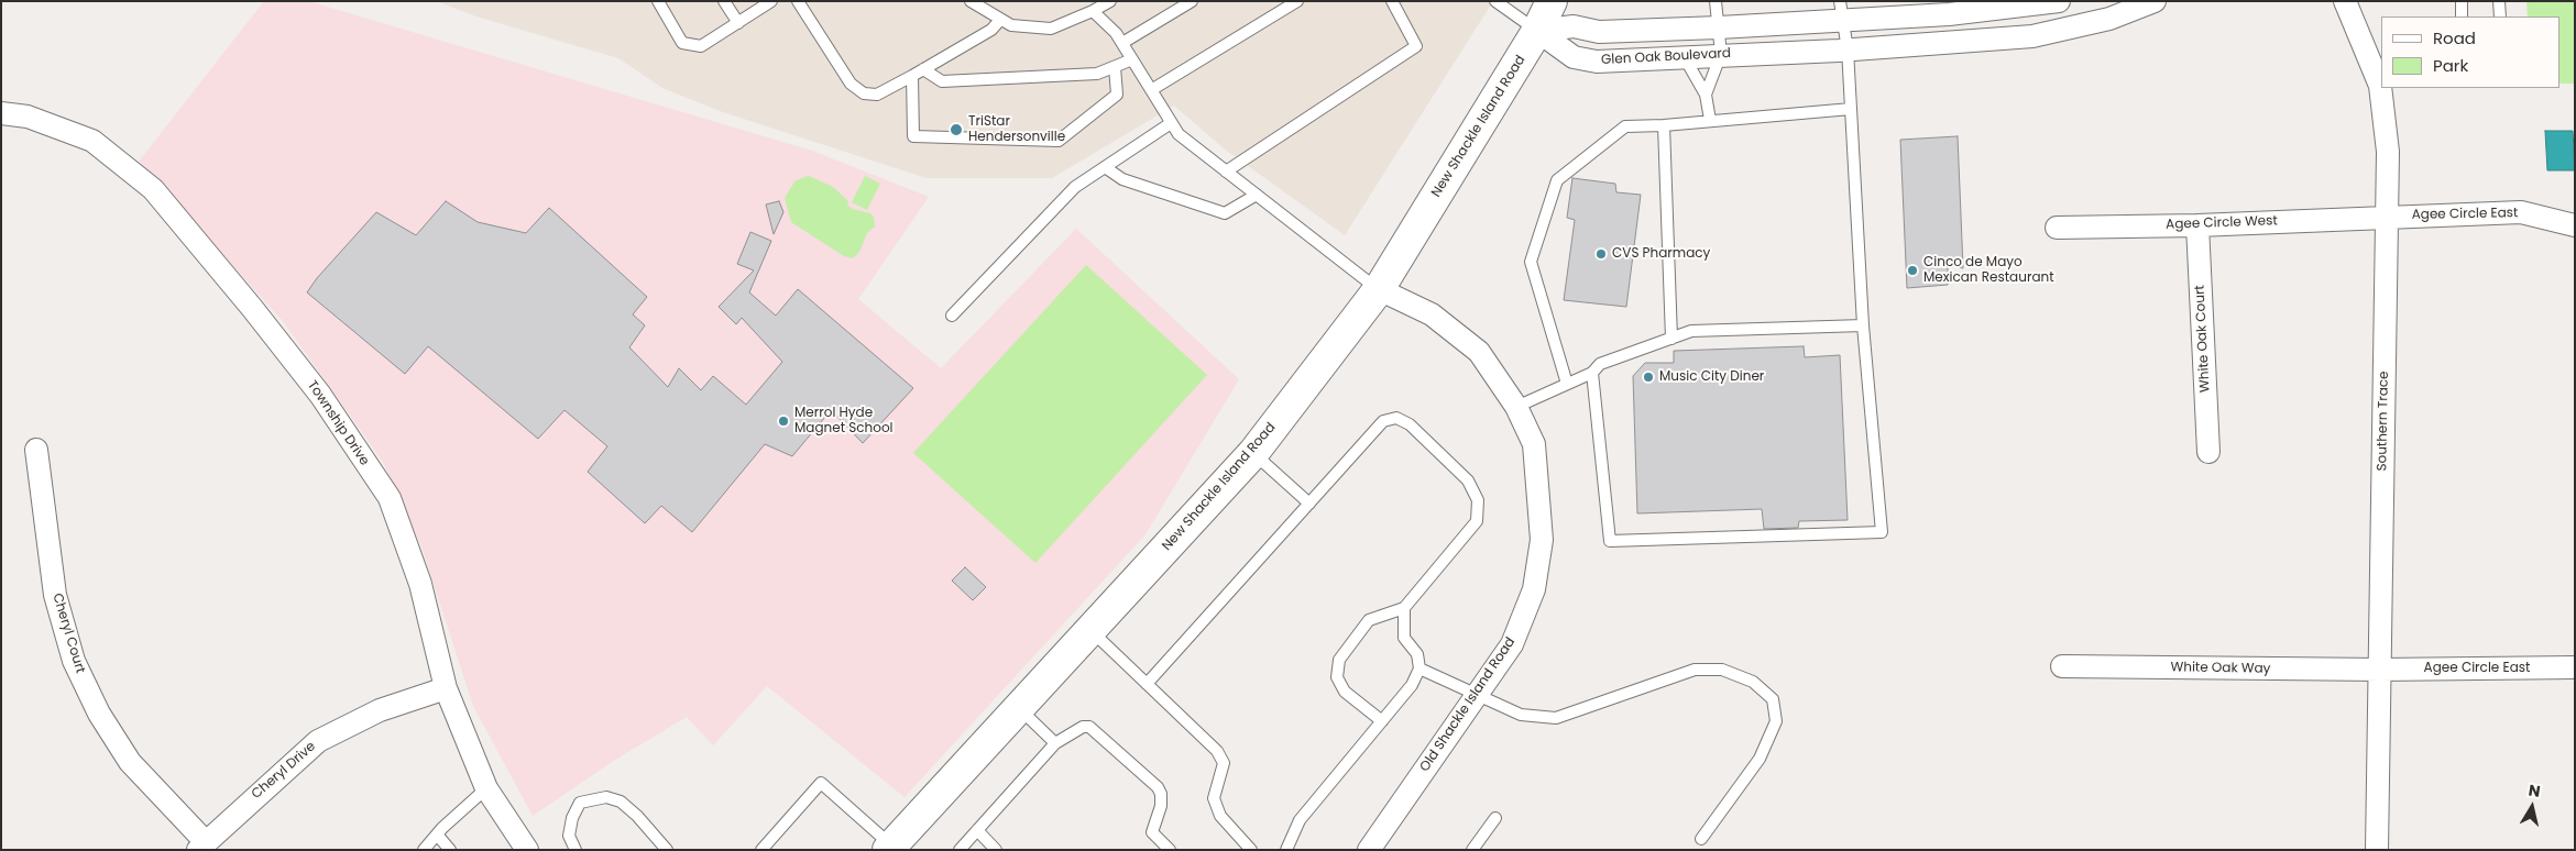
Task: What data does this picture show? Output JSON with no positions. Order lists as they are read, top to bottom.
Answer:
{
  "streets": {
    "main road": ["New Shackle Island Road"],
    "street": [
      "Glen Oak Boulevard",
      "Agee Circle East",
      "Agee Circle West",
      "White Oak Court",
      "Southern Trace",
      "Township Drive",
      "Cheryl Court",
      "White Oak Way",
      "Old Shackle Island Road",
      "Cheryl Drive"
    ]
  },
  "crossings": [
    ["Glen Oak Boulevard", "New Shackle Island Road"],
    ["New Shackle Island Road", "Old Shackle Island Road"],
    ["Agee Circle East", "Agee Circle West"],
    ["Agee Circle East", "Southern Trace"],
    ["Agee Circle East", "White Oak Way"],
    ["Agee Circle West", "White Oak Court"],
    ["Agee Circle West", "Southern Trace"],
    ["Southern Trace", "White Oak Way"],
    ["Township Drive", "Cheryl Drive"],
    ["Cheryl Court", "Cheryl Drive"]
  ],
  "places": [
    "TriStar Hendersonville",
    "CVS Pharmacy",
    "Cinco de Mayo Mexican Restaurant",
    "Music City Diner",
    "Merrol Hyde Magnet School"
  ],
  "legend": ["Road", "Park"],
  "north": "top"
}
